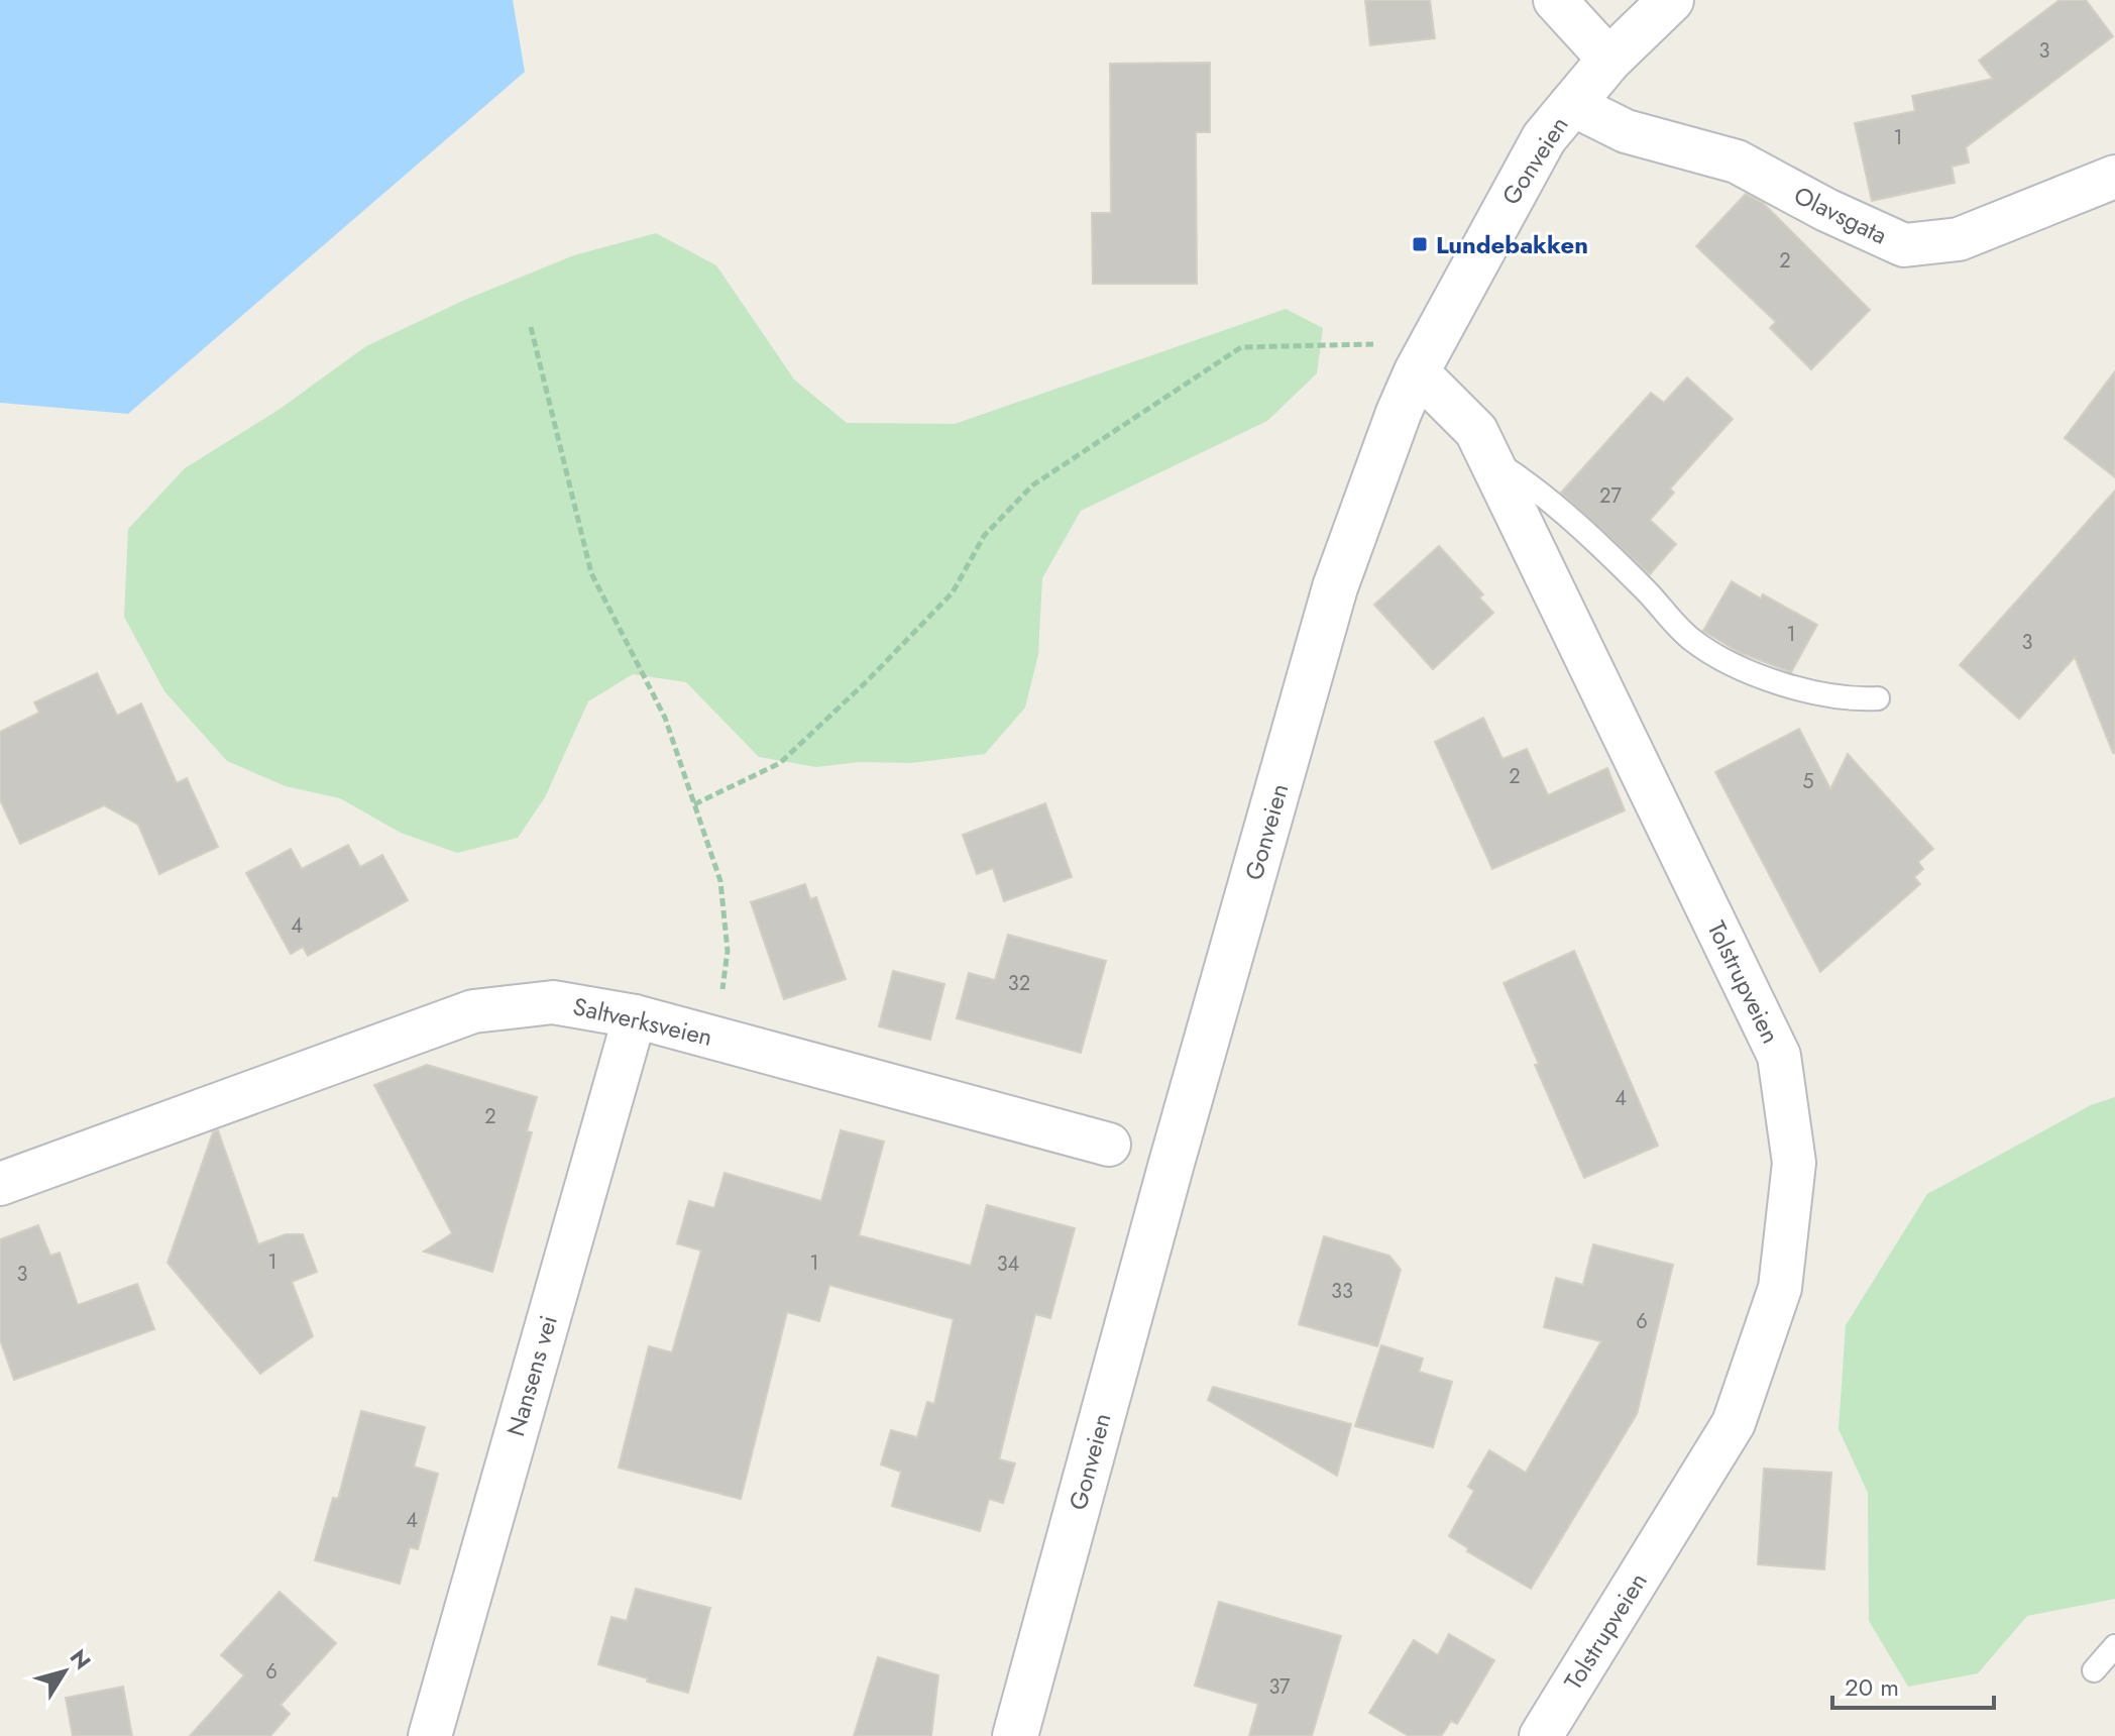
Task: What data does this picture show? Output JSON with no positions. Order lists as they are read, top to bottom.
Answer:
{
  "streets": {
    "street": [
      "Gonveien",
      "Olavsgata",
      "Tolstrupveien",
      "Saltverksveien",
      "Nansens vei"
    ]
  },
  "crossings": [
    ["Gonveien", "Olavsgata"],
    ["Gonveien", "Tolstrupveien"],
    ["Saltverksveien", "Nansens vei"]
  ],
  "places": {
    "transit": ["Lundebakken"]
  },
  "house_numbers": [
    "3",
    "1",
    "2",
    "27",
    "1",
    "3",
    "2",
    "5",
    "4",
    "32",
    "4",
    "2",
    "1",
    "1",
    "34",
    "3",
    "33",
    "6",
    "4",
    "6",
    "37"
  ],
  "scale_bar": "20 m",
  "north": "top right"
}
